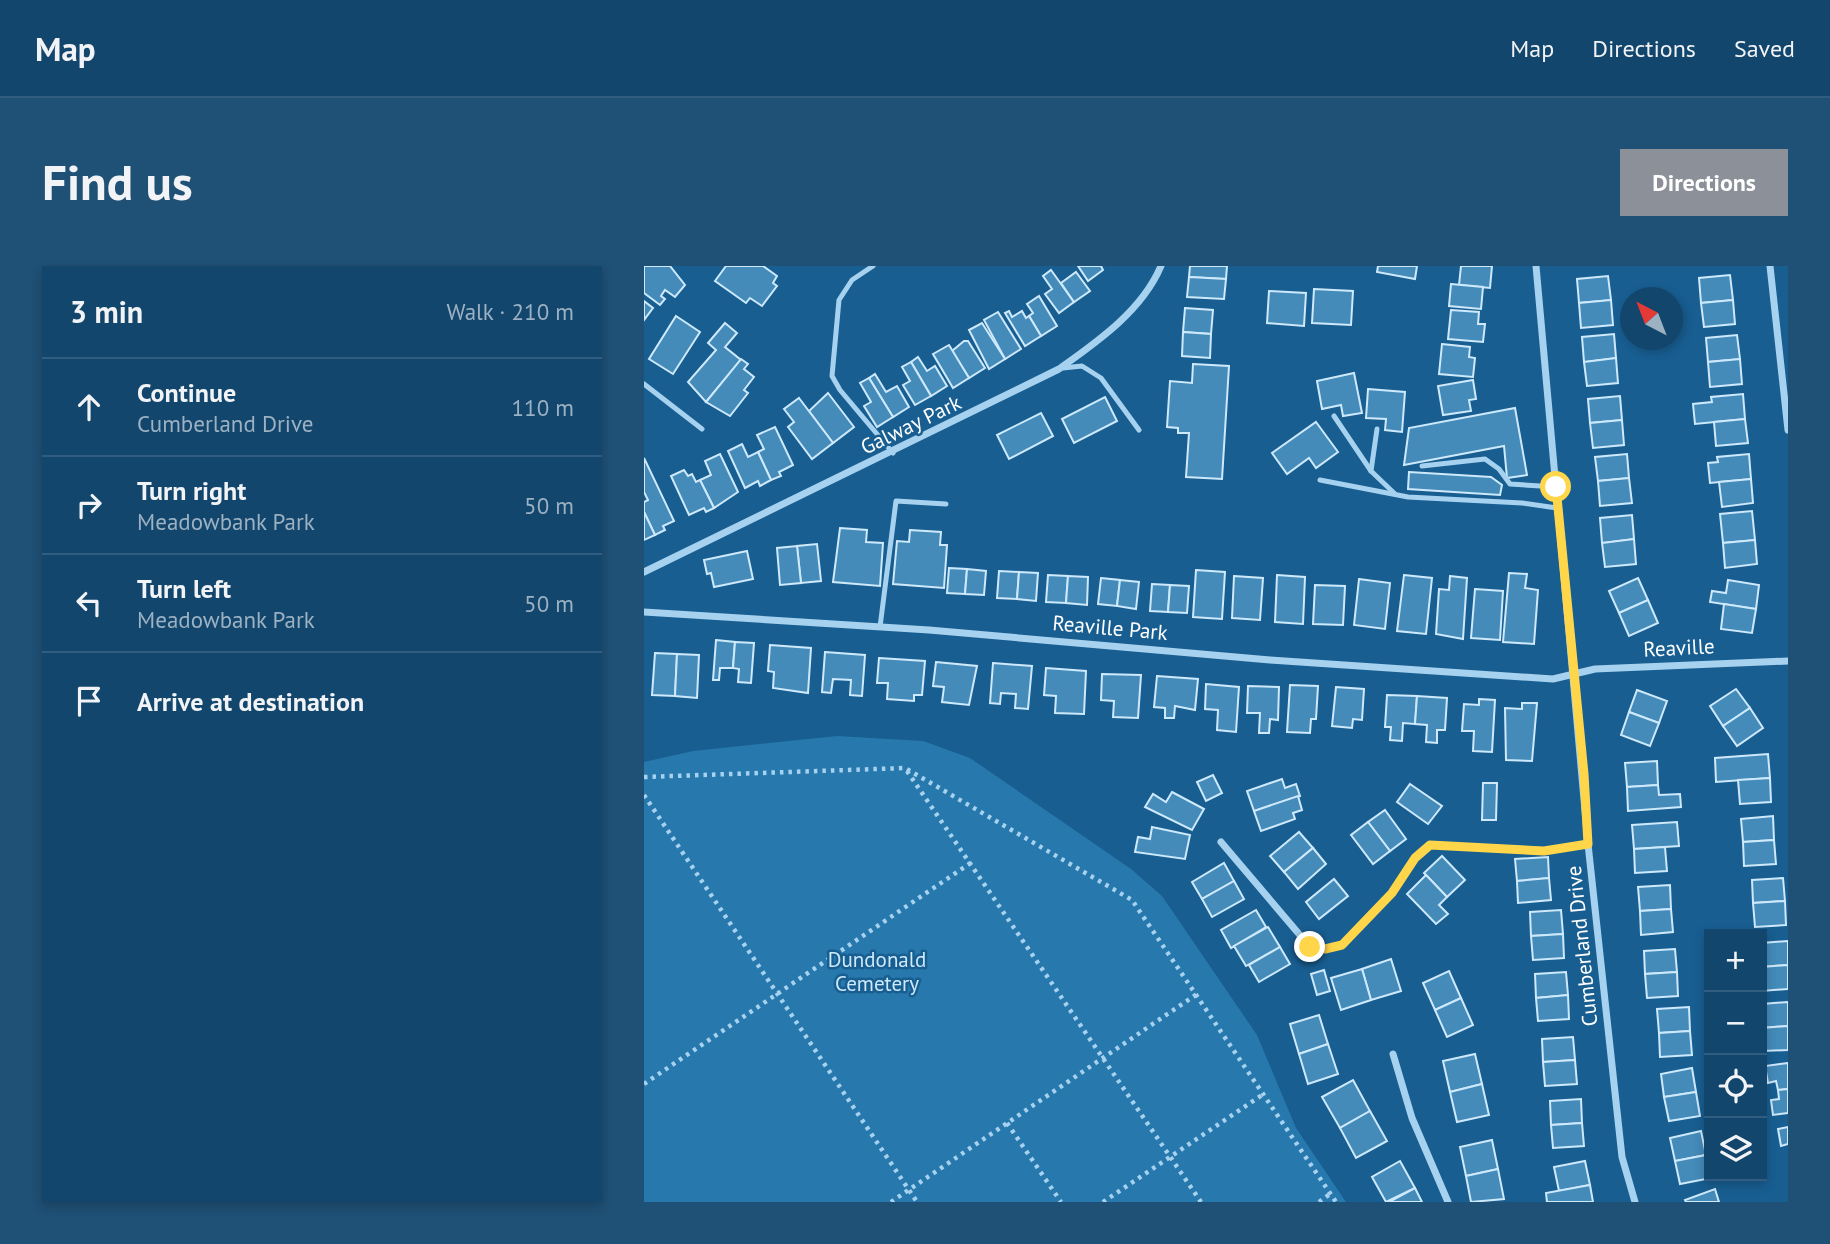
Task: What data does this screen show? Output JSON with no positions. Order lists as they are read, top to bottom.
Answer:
{
  "streets": {
    "street": [
      "Galway Park",
      "Reaville Park",
      "Reaville",
      "Cumberland Drive"
    ]
  },
  "crossings": [
    ["Reaville Park", "Reaville"],
    ["Reaville Park", "Cumberland Drive"],
    ["Reaville", "Cumberland Drive"]
  ],
  "parks": ["Dundonald Cemetery"],
  "north": "top left",
  "page": {
    "header": "Map",
    "nav": ["Map", "Directions", "Saved"],
    "buttons": "Directions",
    "title": "Find us",
    "heading": ["3 min", "Walk · 210 m"],
    "list": [
      ["Continue", "Cumberland Drive", "110 m"],
      ["Turn right", "Meadowbank Park", "50 m"],
      ["Turn left", "Meadowbank Park", "50 m"],
      "Arrive at destination"
    ],
    "map_buttons": ["+", "−"]
  }
}
